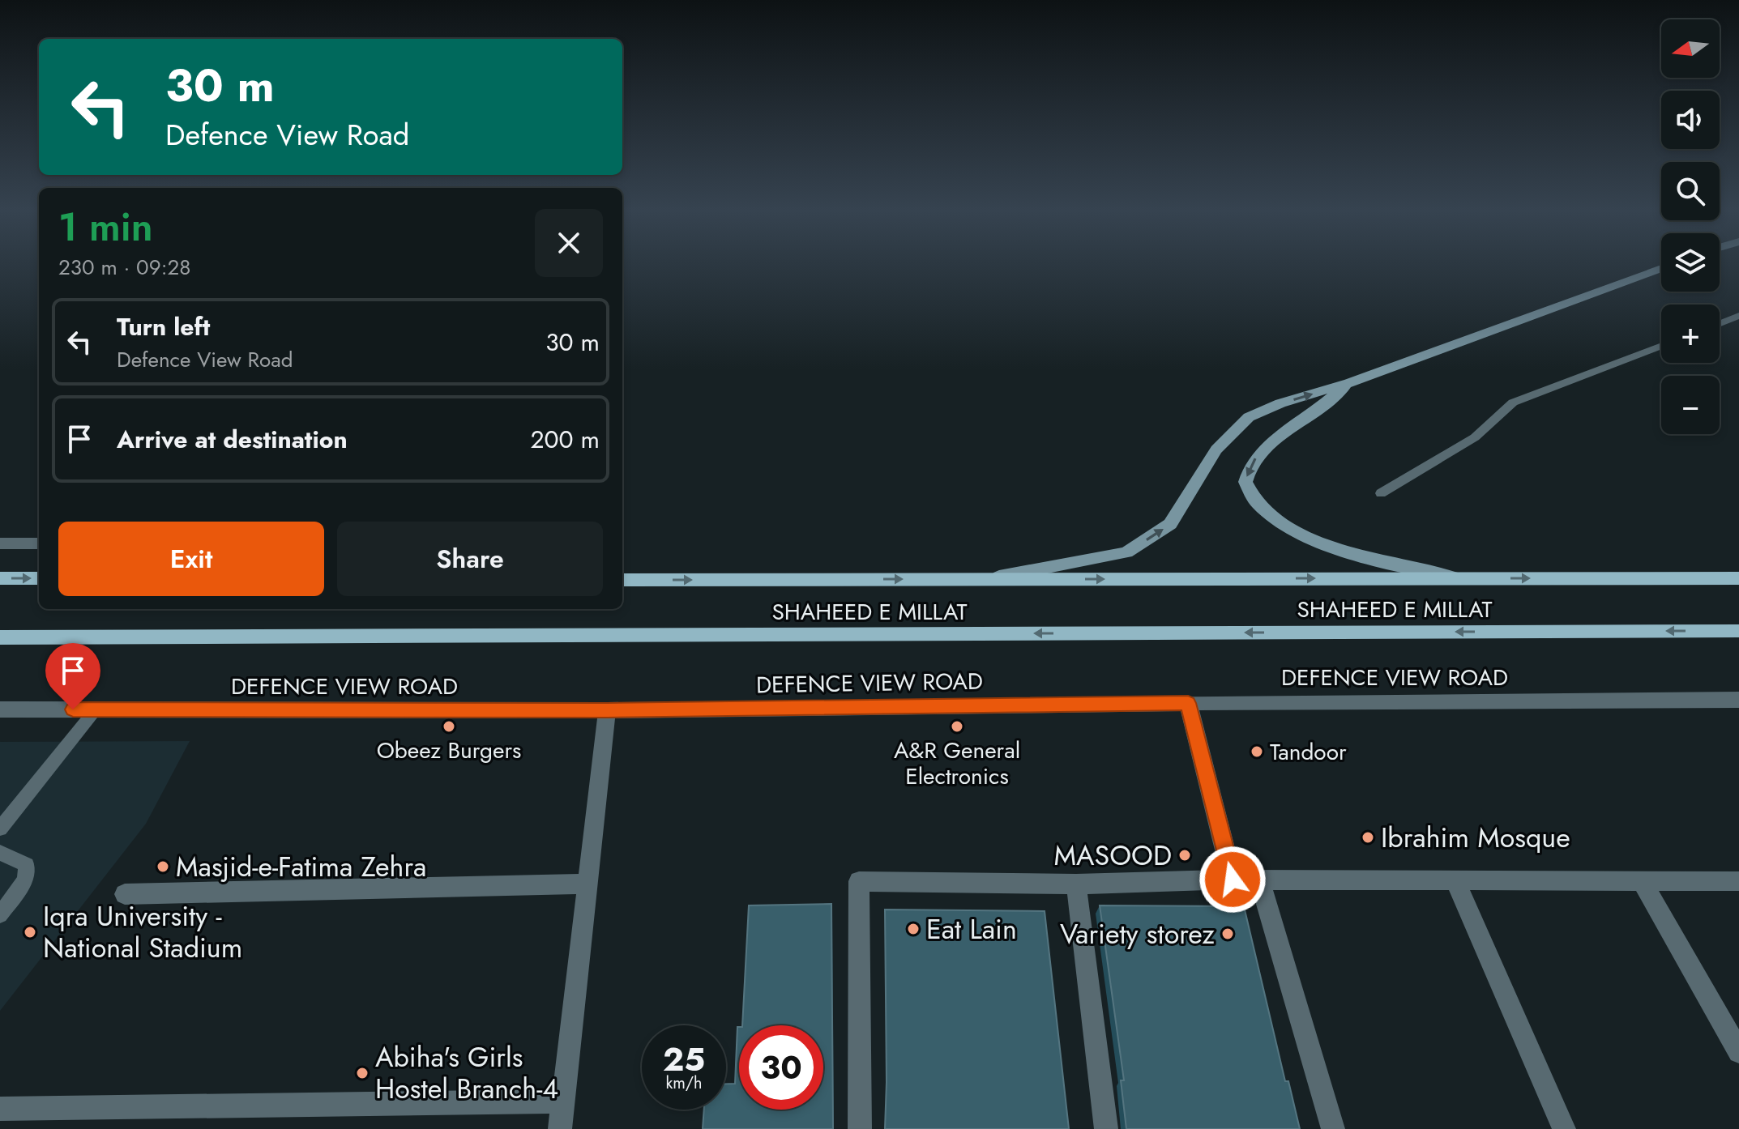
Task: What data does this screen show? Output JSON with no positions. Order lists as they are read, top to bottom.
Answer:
{
  "streets": {
    "main road": ["SHAHEED E MILLAT"],
    "street": ["DEFENCE VIEW ROAD"]
  },
  "places": [
    "Obeez Burgers",
    "A&R General Electronics",
    "Tandoor",
    "Ibrahim Mosque",
    "MASOOD",
    "Masjid-e-Fatima Zehra",
    "Eat Lain",
    "Iqra University - National Stadium",
    "Variety storez",
    "Abiha's Girls Hostel Branch-4"
  ],
  "north": "left",
  "page": {
    "map_buttons": ["+", "−"],
    "turn": ["30 m", "Defence View Road"],
    "heading": ["1 min", "230 m · 09:28"],
    "list": [
      {
        "name": "Turn left",
        "note": "Defence View Road",
        "value": "30 m"
      },
      {
        "name": "Arrive at destination",
        "value": "200 m"
      }
    ],
    "buttons": ["Exit", "Share"],
    "speed": "25 km/h",
    "limit": "30"
  }
}
